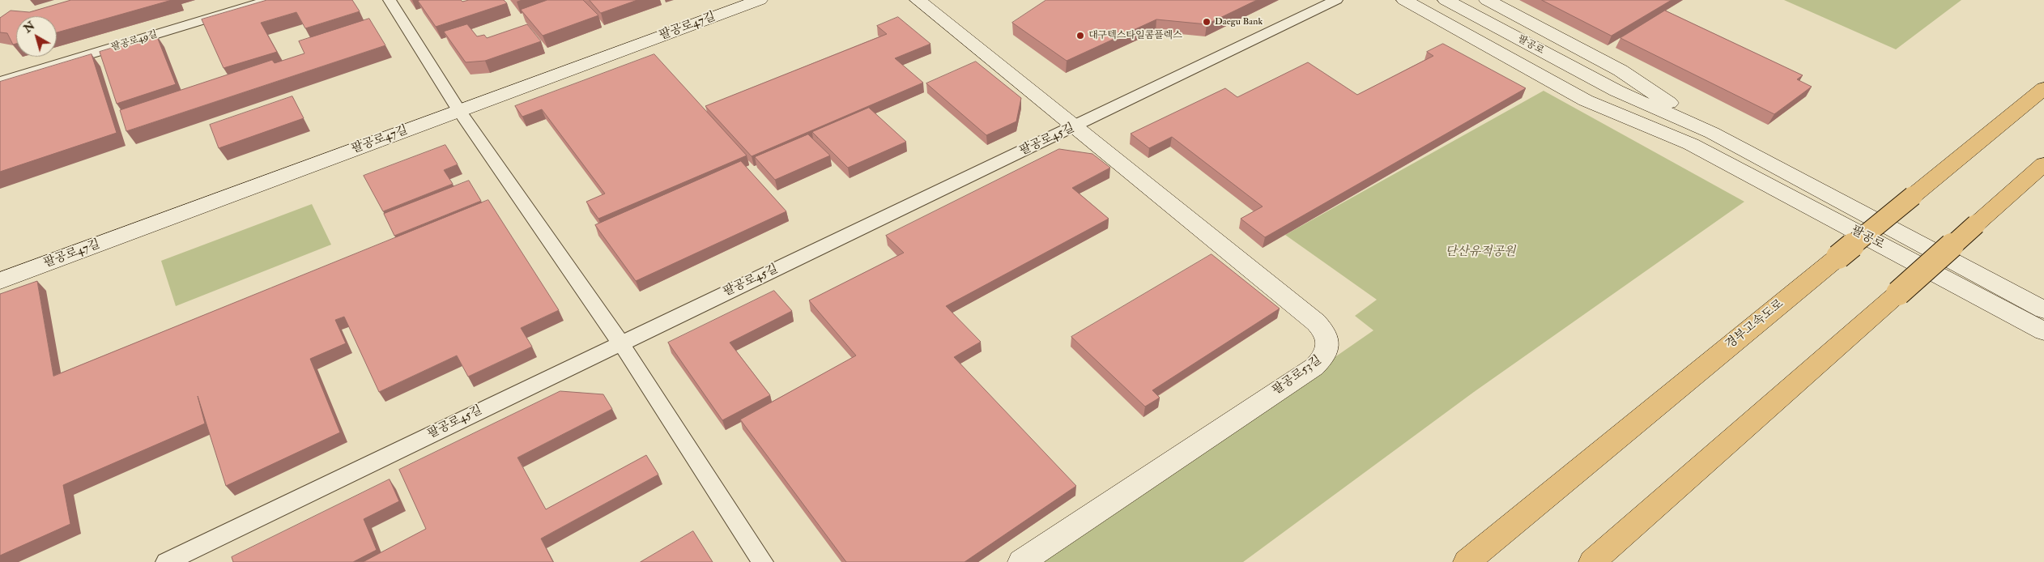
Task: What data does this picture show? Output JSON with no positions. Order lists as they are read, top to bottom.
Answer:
{
  "streets": {
    "highway": ["경부고속도로"],
    "street": [
      "팔공로47길",
      "팔공로49길",
      "팔공로",
      "팔공로45길",
      "팔공로53길"
    ]
  },
  "crossings": [
    ["팔공로45길", "팔공로53길"]
  ],
  "parks": ["단산유적공원"],
  "places": ["Daegu Bank", "대구텍스타일콤플렉스"],
  "north": "top left"
}
